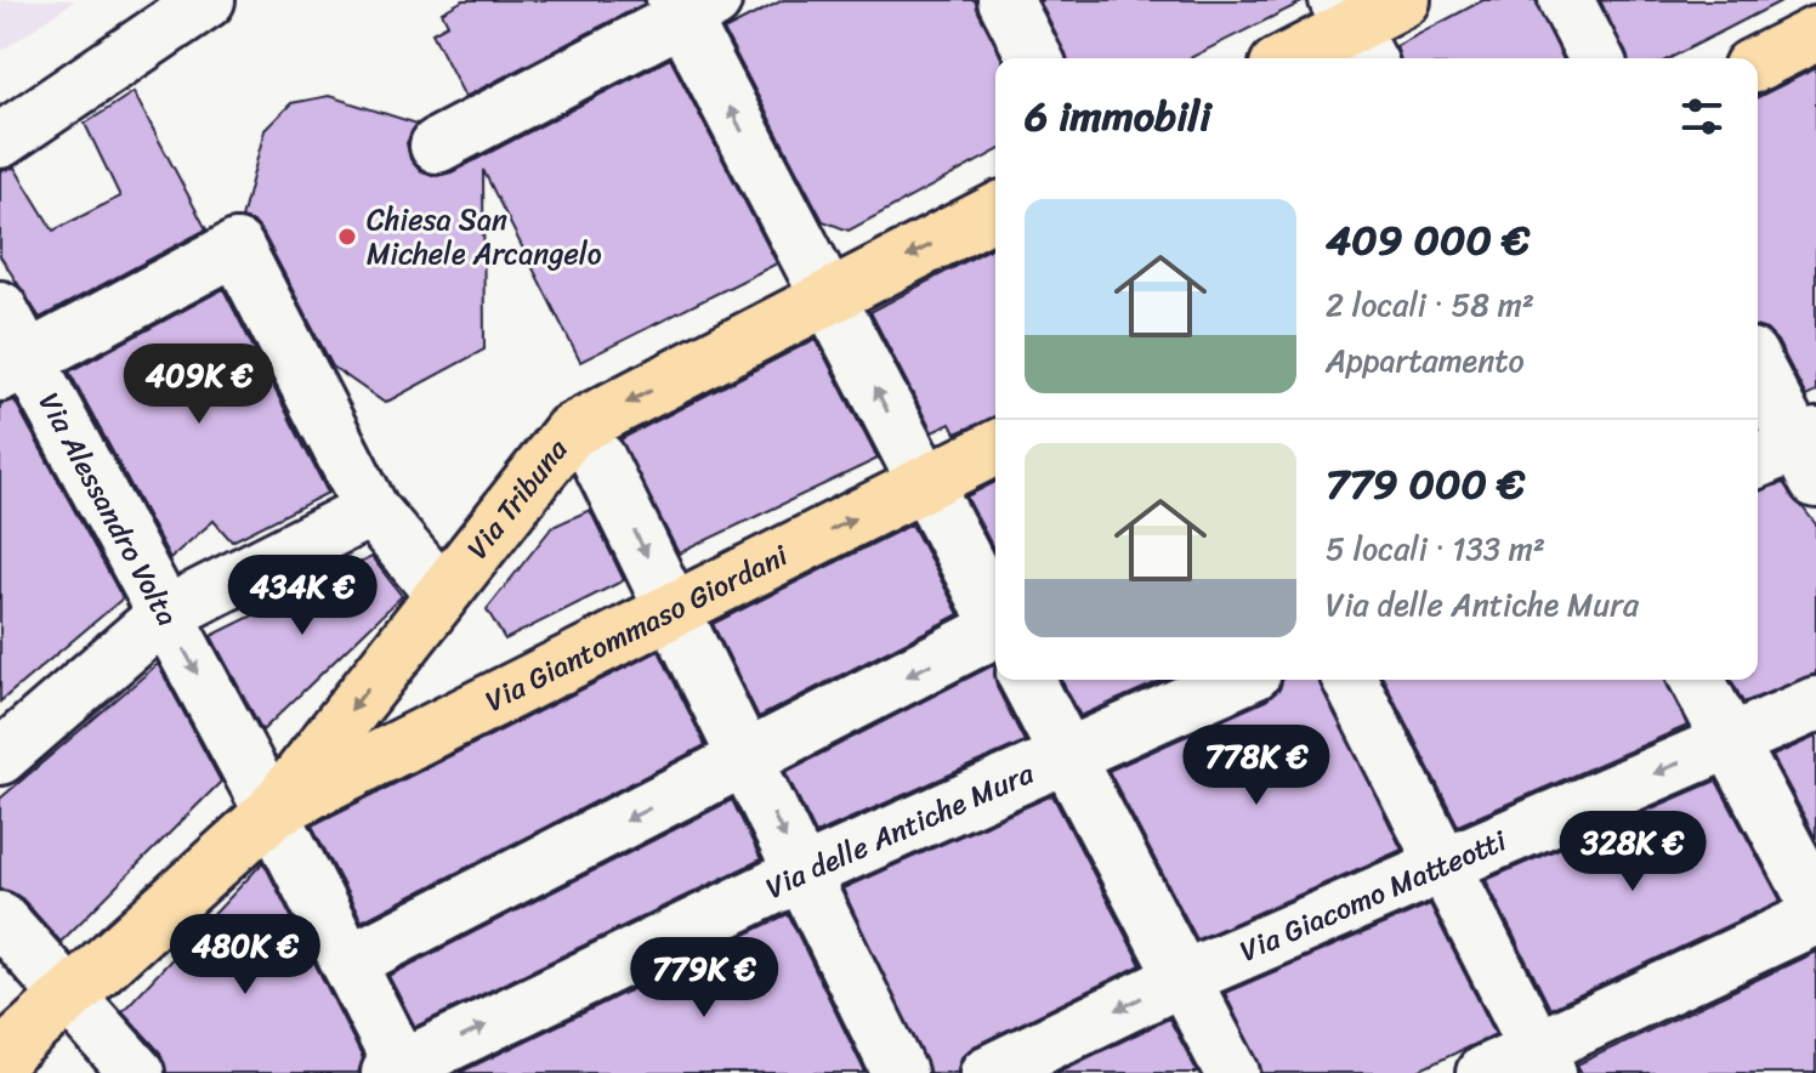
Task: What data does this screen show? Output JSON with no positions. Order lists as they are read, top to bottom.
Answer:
{
  "streets": {
    "main road": ["Via Tribuna", "Via Giantommaso Giordani"],
    "street": ["Via Alessandro Volta", "Via delle Antiche Mura", "Via Giacomo Matteotti"]
  },
  "crossings": [
    ["Via Tribuna", "Via Alessandro Volta"],
    ["Via Tribuna", "Via Giantommaso Giordani"],
    ["Via Alessandro Volta", "Via Giantommaso Giordani"],
    ["Via Alessandro Volta", "Via delle Antiche Mura"]
  ],
  "one_way": ["Via Tribuna"],
  "places": ["Chiesa San Michele Arcangelo"],
  "page": {
    "heading": "6 immobili",
    "list": [
      {
        "name": "409 000 €",
        "note": "2 locali · 58 m² · Appartamento"
      },
      {
        "name": "779 000 €",
        "note": "5 locali · 133 m² · Via delle Antiche Mura"
      }
    ],
    "price": [
      "409K €",
      "434K €",
      "778K €",
      "328K €",
      "480K €",
      "779K €"
    ]
  }
}
